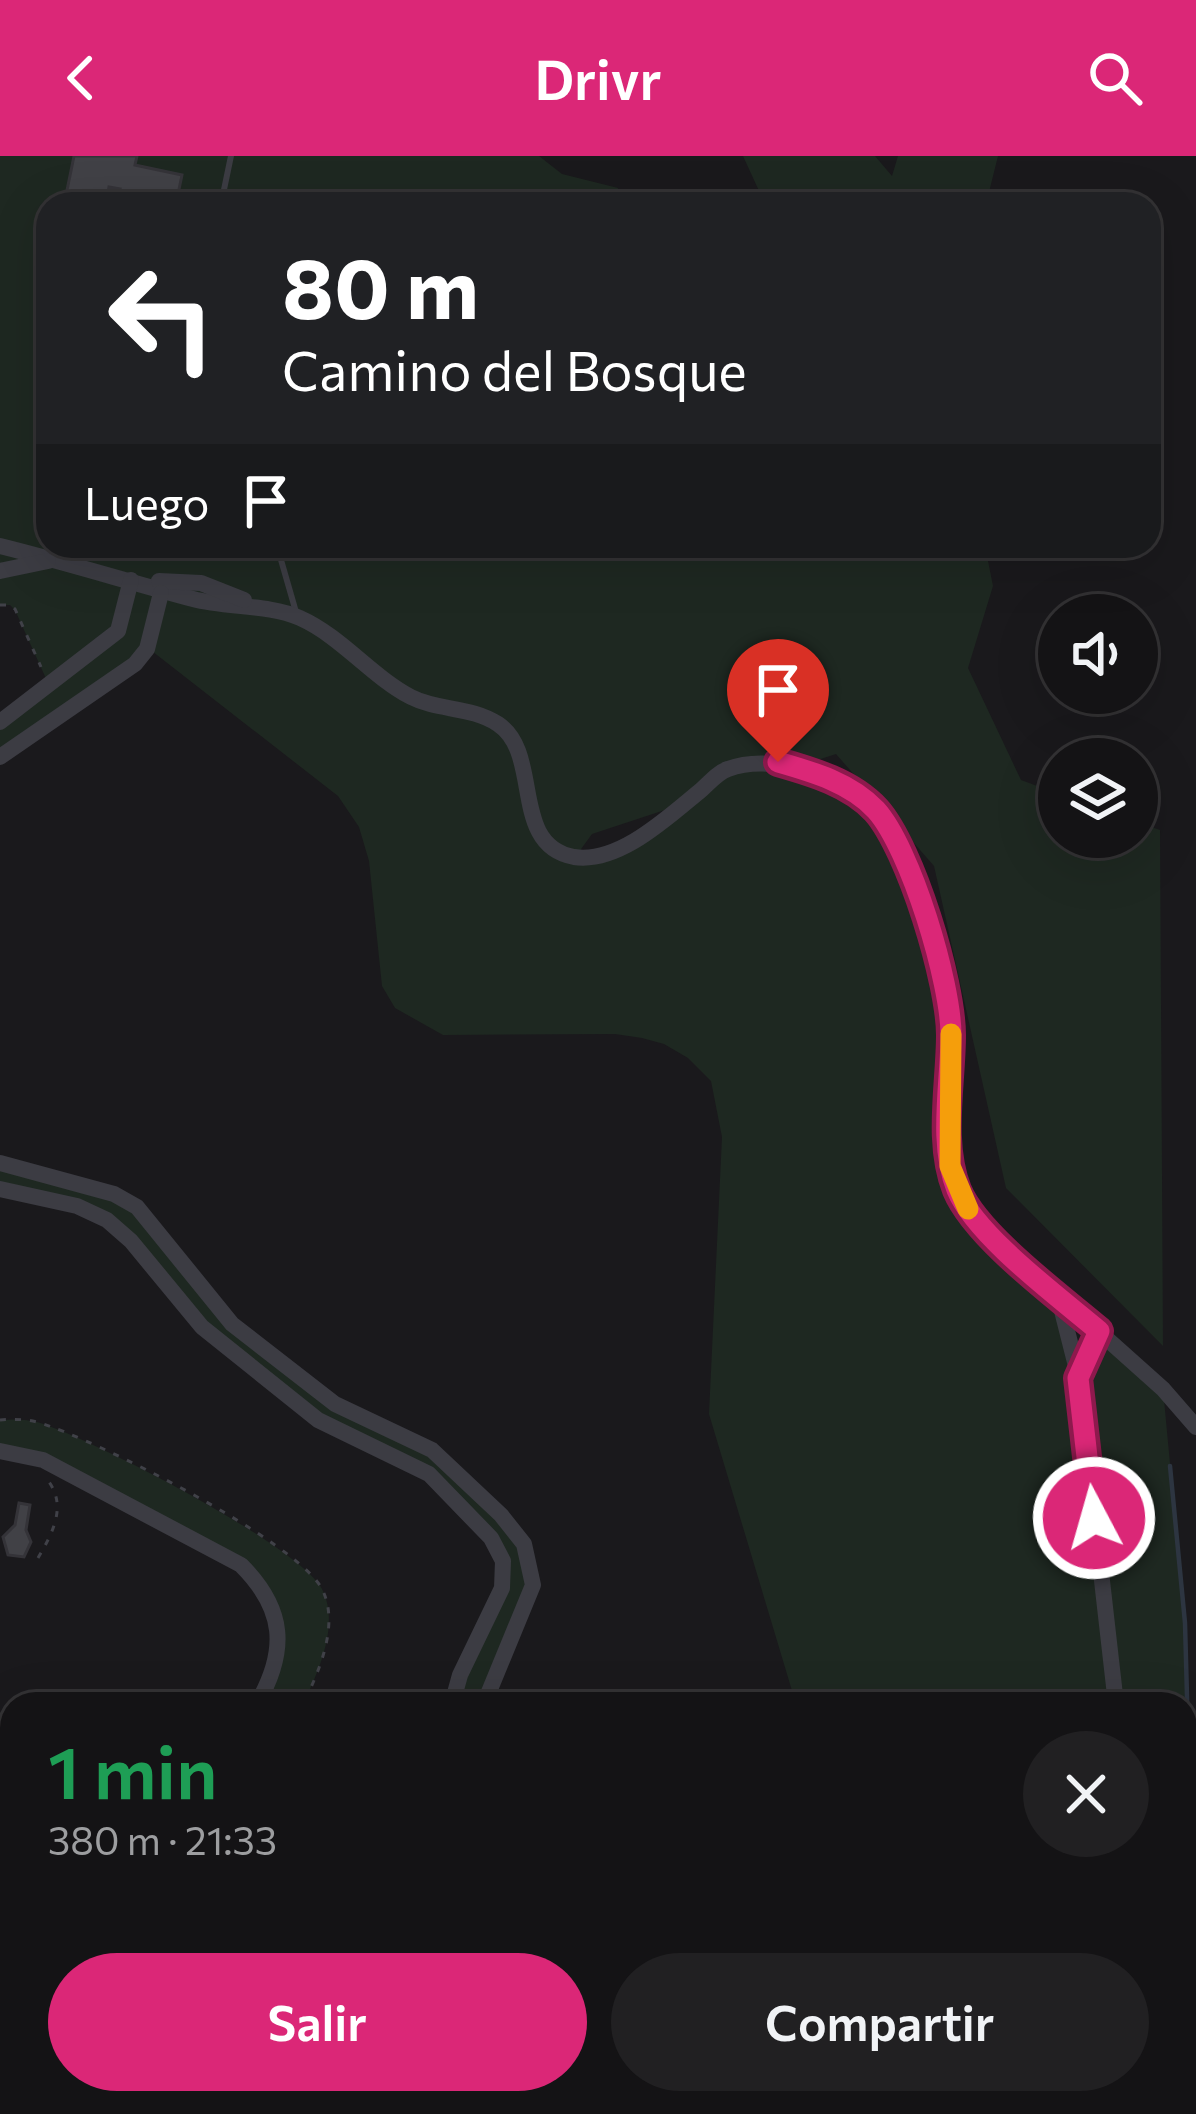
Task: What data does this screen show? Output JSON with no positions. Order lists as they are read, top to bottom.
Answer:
{
  "page": {
    "header": "Drivr",
    "turn": ["80 m", "Camino del Bosque"],
    "then": "Luego",
    "heading": ["1 min", "380 m · 21:33"],
    "buttons": ["Salir", "Compartir"]
  }
}
